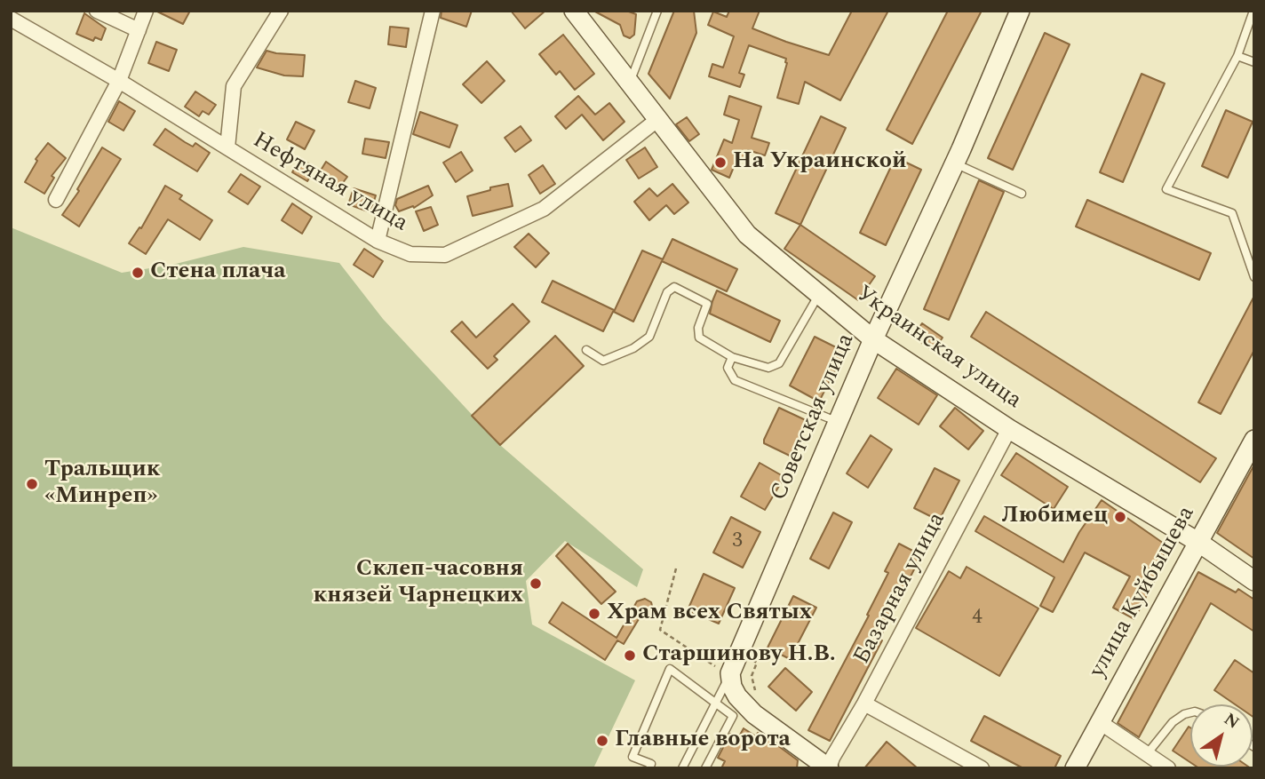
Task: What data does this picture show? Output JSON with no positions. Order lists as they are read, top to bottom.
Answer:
{
  "streets": {
    "main road": ["Украинская улица", "Советская улица", "улица Куйбышева"],
    "street": ["Нефтяная улица", "Базарная улица"]
  },
  "crossings": [
    ["Нефтяная улица", "Украинская улица"],
    ["Украинская улица", "Советская улица"],
    ["Украинская улица", "Базарная улица"],
    ["Украинская улица", "улица Куйбышева"]
  ],
  "places": [
    "На Украинской",
    "Стена плача",
    "Тральщик «Минреп»",
    "Любимец",
    "Склеп-часовня князей Чарнецких",
    "Храм всех Святых",
    "Старшинову Н.В.",
    "Главные ворота"
  ],
  "house_numbers": ["3", "4"],
  "north": "top right"
}
